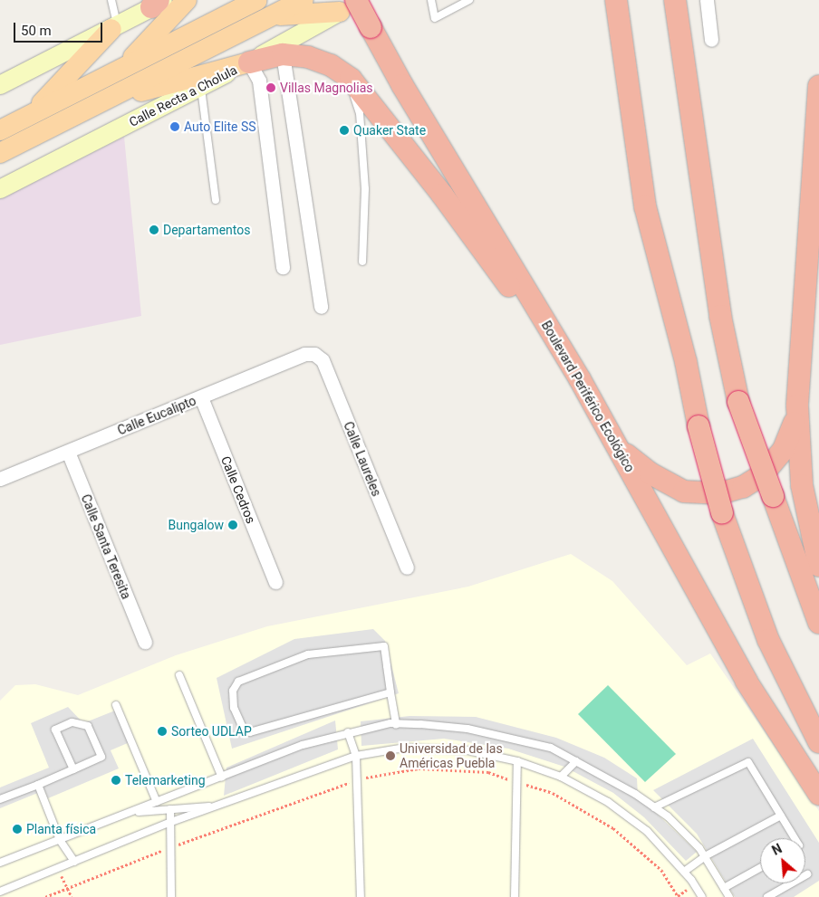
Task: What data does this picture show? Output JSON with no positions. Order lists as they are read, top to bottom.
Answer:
{
  "streets": {
    "highway": ["Boulevard Periférico Ecológico"],
    "main road": ["Calle Recta a Cholula"],
    "street": [
      "Calle Eucalipto",
      "Calle Laureles",
      "Calle Cedros",
      "Calle Santa Teresita"
    ]
  },
  "crossings": [
    ["Calle Recta a Cholula", "Boulevard Periférico Ecológico"],
    ["Calle Eucalipto", "Calle Laureles"],
    ["Calle Eucalipto", "Calle Cedros"],
    ["Calle Eucalipto", "Calle Santa Teresita"]
  ],
  "places": [
    "Villas Magnolias",
    "Auto Elite SS",
    "Quaker State",
    "Departamentos",
    "Bungalow",
    "Sorteo UDLAP",
    "Universidad de las Américas Puebla",
    "Telemarketing",
    "Planta física"
  ],
  "scale_bar": "50 m",
  "north": "top left"
}
